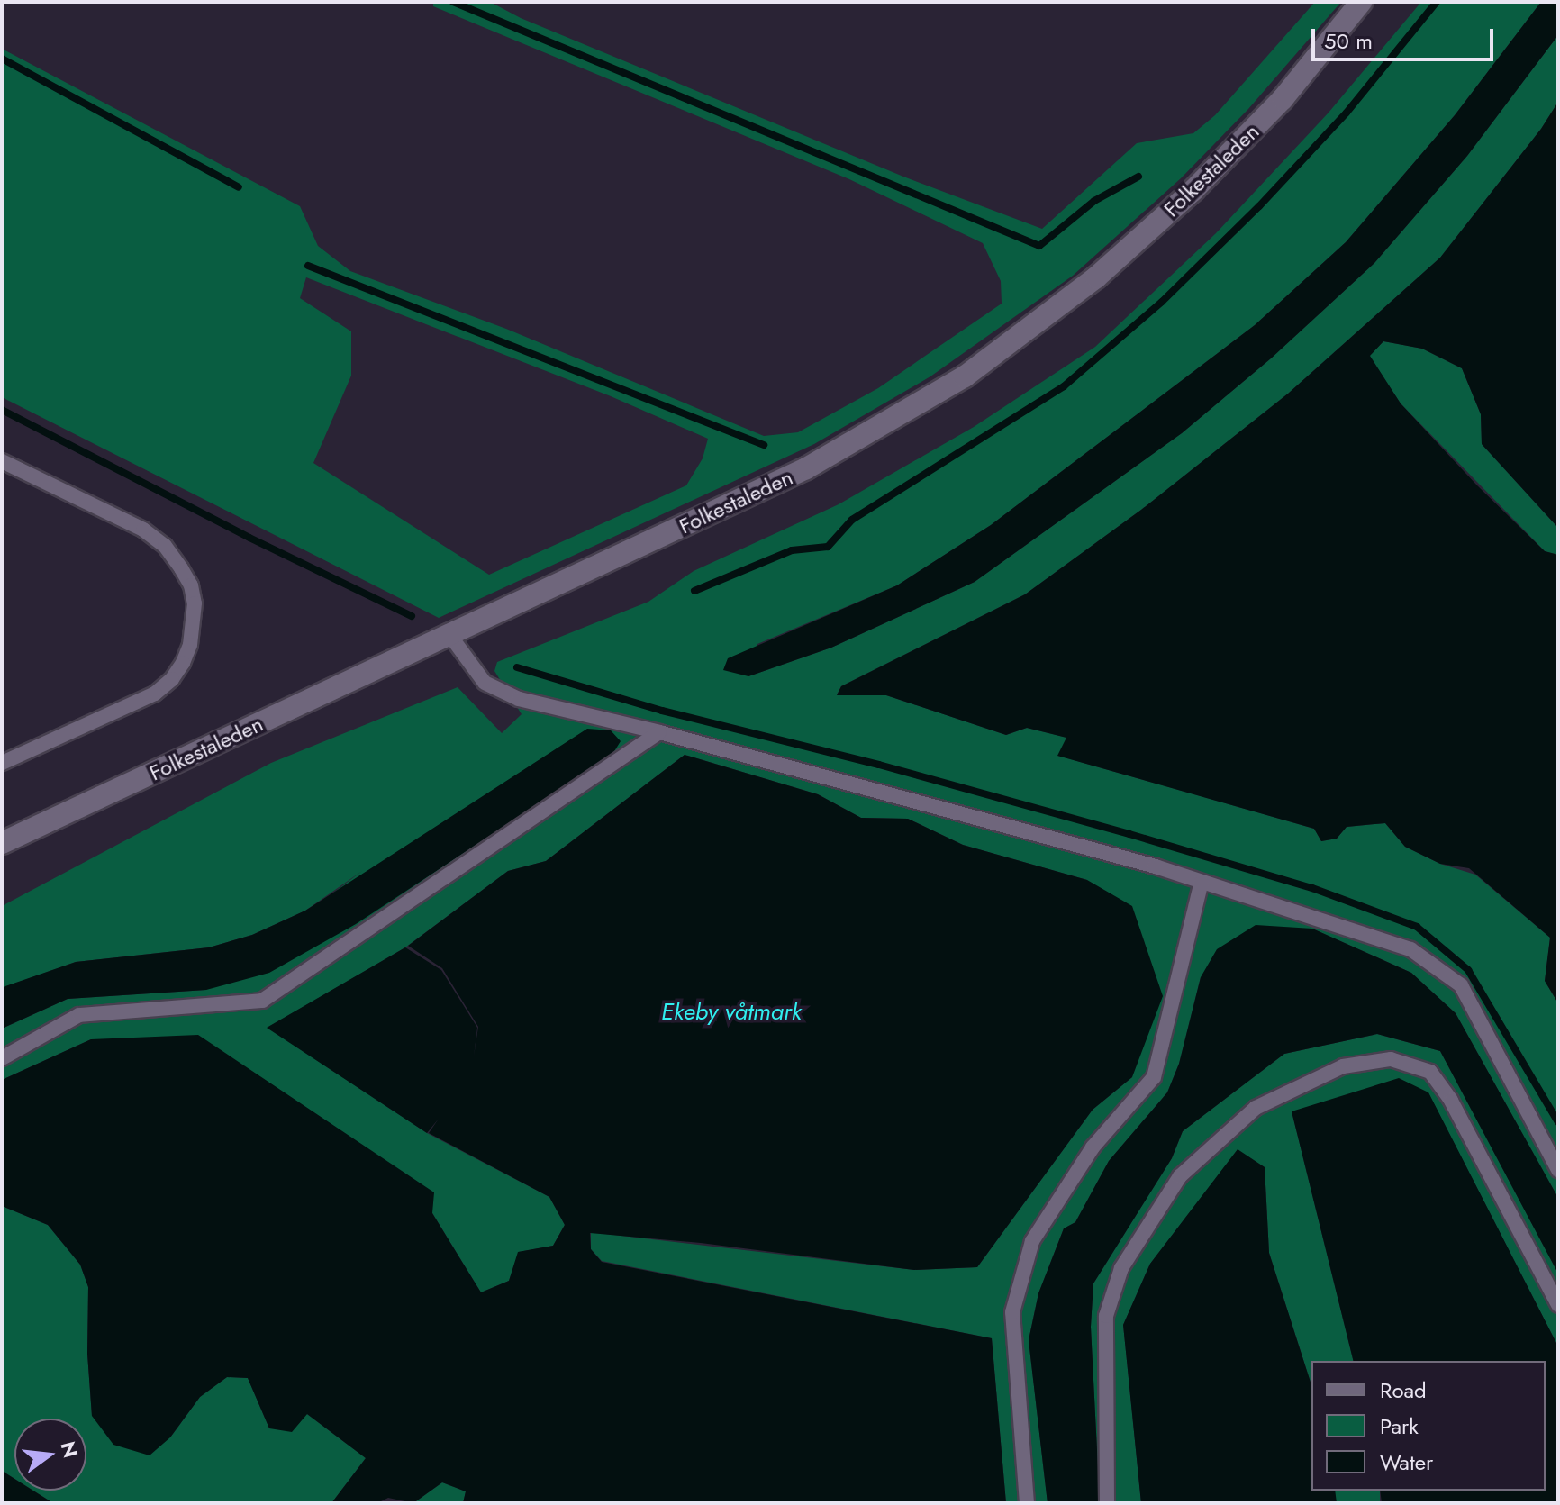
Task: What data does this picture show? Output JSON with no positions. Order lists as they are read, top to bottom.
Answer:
{
  "streets": {
    "main road": ["Folkestaleden"]
  },
  "water": ["Ekeby våtmark"],
  "legend": ["Road", "Park", "Water"],
  "scale_bar": "50 m",
  "north": "right"
}
